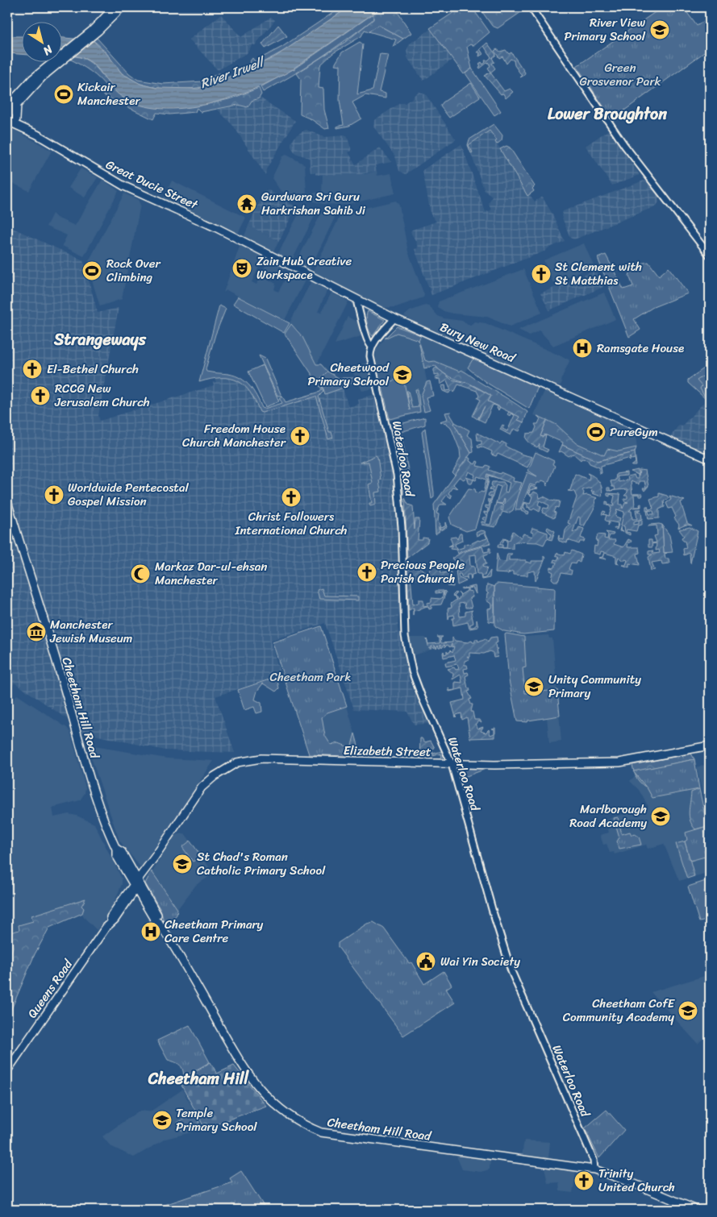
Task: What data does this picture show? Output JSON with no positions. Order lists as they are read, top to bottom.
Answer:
{
  "streets": {
    "highway": [
      "Great Ducie Street",
      "Bury New Road",
      "Cheetham Hill Road",
      "Elizabeth Street",
      "Queens Road"
    ],
    "main road": ["Waterloo Road"]
  },
  "crossings": [
    ["Great Ducie Street", "Bury New Road"],
    ["Waterloo Road", "Cheetham Hill Road"],
    ["Waterloo Road", "Elizabeth Street"],
    ["Cheetham Hill Road", "Queens Road"],
    ["Elizabeth Street", "Queens Road"]
  ],
  "districts": ["Lower Broughton", "Strangeways", "Cheetham Hill"],
  "water": ["River Irwell"],
  "parks": ["Green Grosvenor Park", "Cheetham Park"],
  "places": {
    "school or university": [
      "River View Primary School",
      "Cheetwood Primary School",
      "Unity Community Primary",
      "Marlborough Road Academy",
      "St Chad's Roman Catholic Primary School",
      "Cheetham CofE Community Academy",
      "Temple Primary School"
    ],
    "sports": ["Kickair Manchester", "Rock Over Climbing", "PureGym"],
    "temple": ["Gurdwara Sri Guru Harkrishan Sahib Ji"],
    "theatre": ["Zain Hub Creative Workspace"],
    "church": [
      "St Clement with St Matthias",
      "El-Bethel Church",
      "RCCG New Jerusalem Church",
      "Freedom House Church Manchester",
      "Worldwide Pentecostal Gospel Mission",
      "Christ Followers International Church",
      "Precious People Parish Church",
      "Trinity United Church"
    ],
    "hospital": ["Ramsgate House", "Cheetham Primary Care Centre"],
    "mosque": ["Markaz Dar-ul-ehsan Manchester"],
    "museum": ["Manchester Jewish Museum"],
    "public building": ["Wai Yin Society"]
  },
  "north": "bottom right"
}
